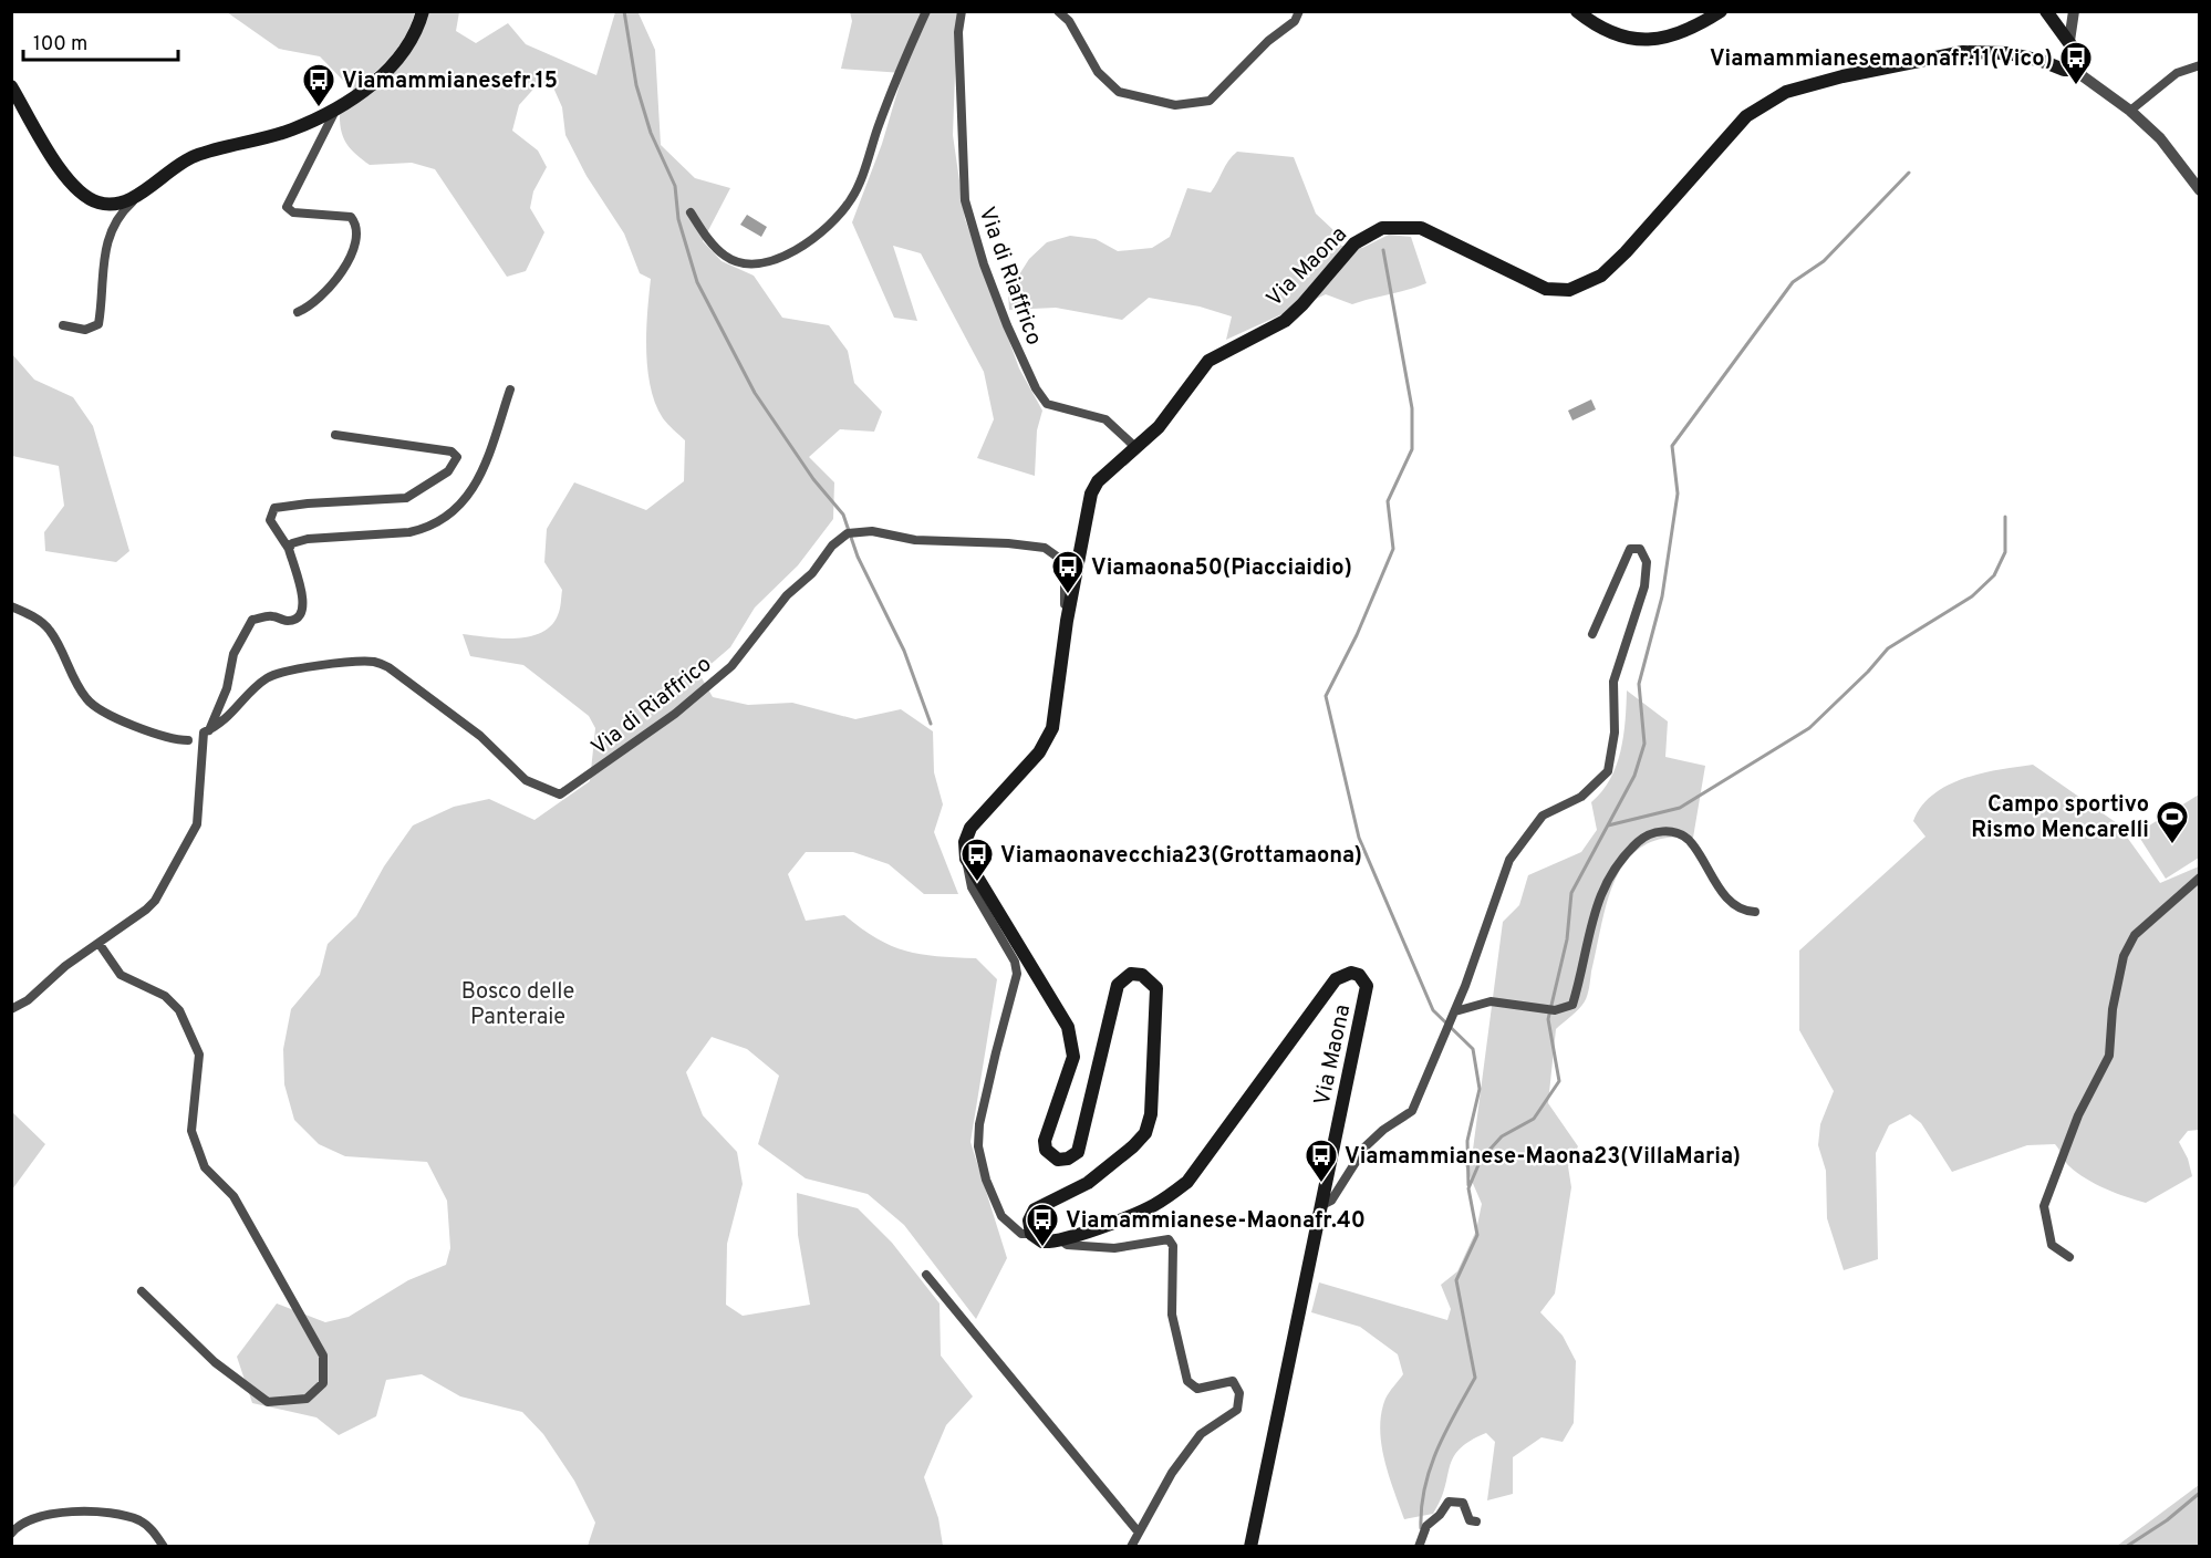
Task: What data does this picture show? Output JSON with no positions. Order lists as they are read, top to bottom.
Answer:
{
  "streets": {
    "main road": ["Via Maona"],
    "street": ["Via di Riaffrico"]
  },
  "crossings": [
    ["Via Maona", "Via di Riaffrico"]
  ],
  "parks": ["Bosco delle Panteraie"],
  "places": {
    "bus stop": [
      "Viamammianesemaonafr.11(Vico)",
      "Viamammianesefr.15",
      "Viamaona50(Piacciaidio)",
      "Viamaonavecchia23(Grottamaona)",
      "Viamammianese-Maona23(VillaMaria)",
      "Viamammianese-Maonafr.40"
    ],
    "sports": ["Campo sportivo Rismo Mencarelli"]
  },
  "scale_bar": "100 m"
}
